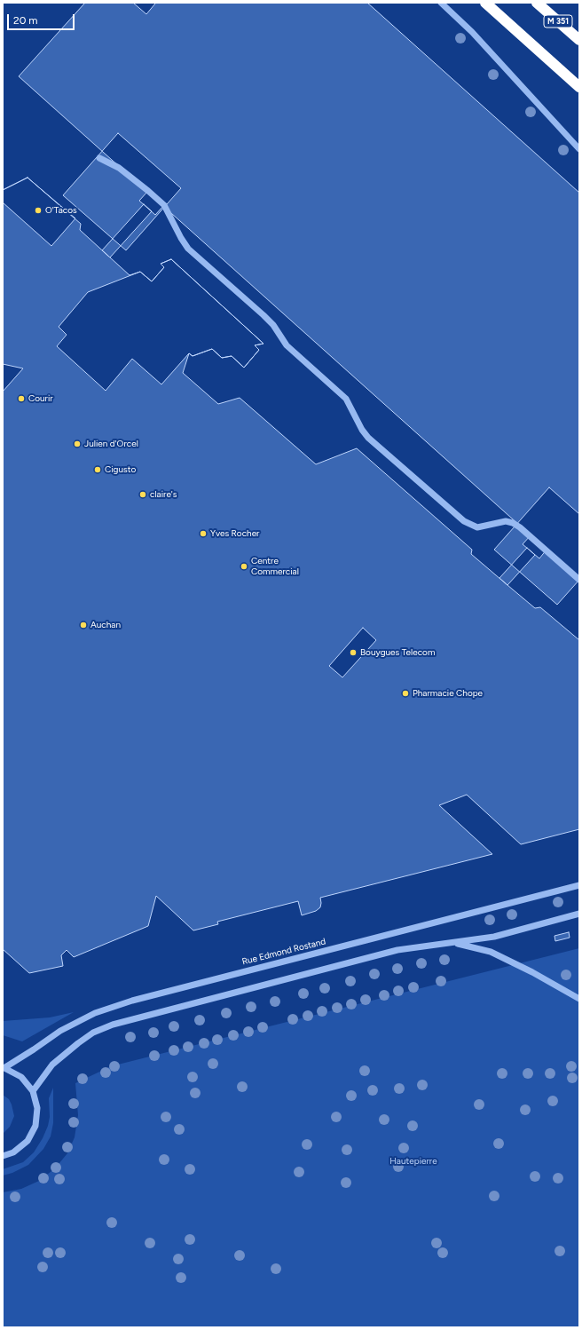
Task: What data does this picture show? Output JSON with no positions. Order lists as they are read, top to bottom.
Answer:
{
  "streets": {
    "highway": ["M 351"],
    "street": ["Rue Edmond Rostand"]
  },
  "parks": ["Hautepierre"],
  "places": [
    "O'Tacos",
    "Courir",
    "Julien d'Orcel",
    "Cigusto",
    "claire's",
    "Yves Rocher",
    "Centre Commercial",
    "Auchan",
    "Bouygues Telecom",
    "Pharmacie Chope"
  ],
  "scale_bar": "20 m"
}
